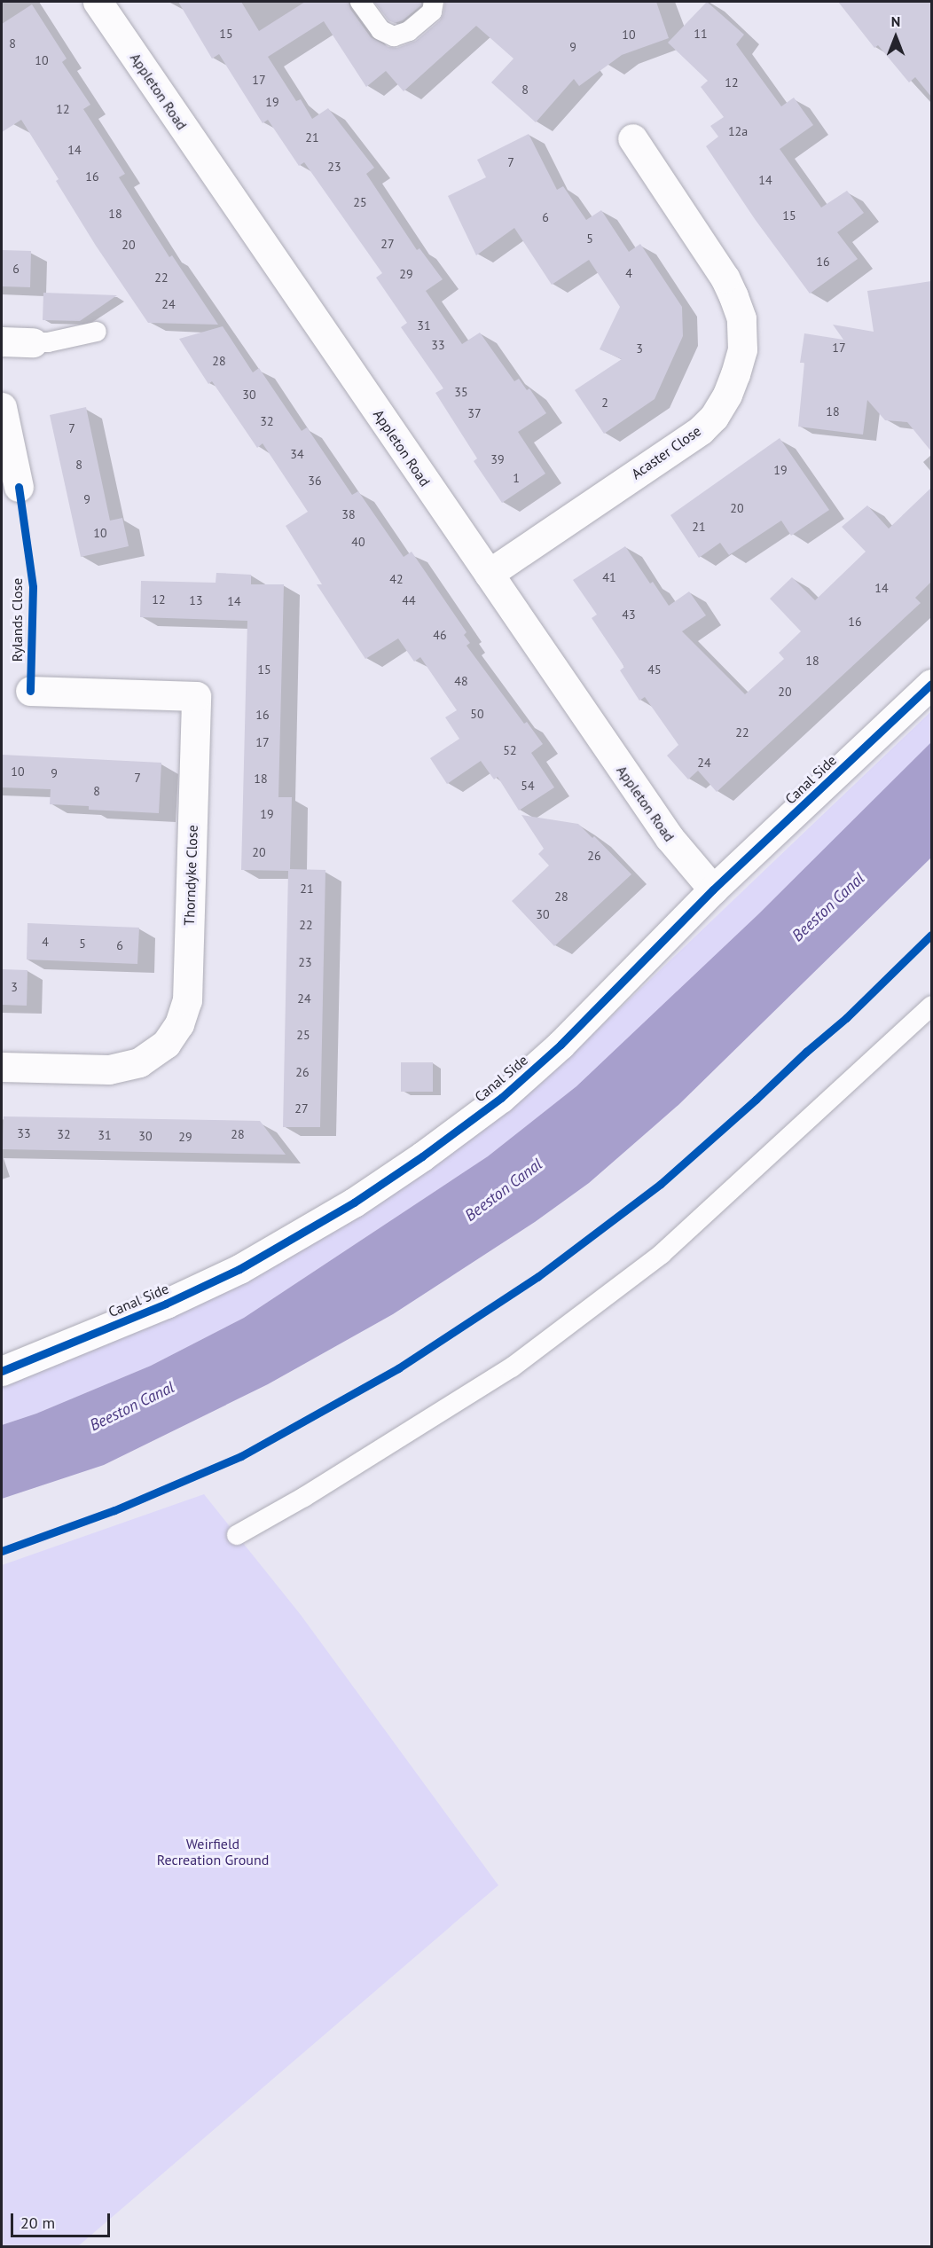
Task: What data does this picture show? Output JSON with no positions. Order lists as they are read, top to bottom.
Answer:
{
  "streets": {
    "street": [
      "Appleton Road",
      "Acaster Close",
      "Canal Side",
      "Thorndyke Close"
    ],
    "cycle path": ["Rylands Close"]
  },
  "crossings": [
    ["Appleton Road", "Acaster Close"],
    ["Appleton Road", "Canal Side"]
  ],
  "water": ["Beeston Canal"],
  "parks": ["Weirfield Recreation Ground"],
  "house_numbers": [
    "15",
    "11",
    "10",
    "8",
    "9",
    "10",
    "17",
    "12",
    "8",
    "19",
    "12",
    "12a",
    "21",
    "14",
    "7",
    "23",
    "16",
    "14",
    "25",
    "18",
    "15",
    "6",
    "5",
    "27",
    "20",
    "16",
    "6",
    "4",
    "29",
    "22",
    "24",
    "31",
    "33",
    "17",
    "3",
    "28",
    "35",
    "30",
    "2",
    "18",
    "37",
    "32",
    "7",
    "34",
    "39",
    "8",
    "19",
    "1",
    "36",
    "9",
    "20",
    "38",
    "21",
    "10",
    "40",
    "41",
    "42",
    "14",
    "12",
    "13",
    "44",
    "14",
    "43",
    "16",
    "46",
    "18",
    "15",
    "45",
    "48",
    "20",
    "50",
    "16",
    "22",
    "17",
    "52",
    "24",
    "10",
    "9",
    "7",
    "18",
    "54",
    "8",
    "19",
    "20",
    "26",
    "21",
    "28",
    "30",
    "22",
    "4",
    "5",
    "6",
    "23",
    "3",
    "24",
    "25",
    "26",
    "27",
    "33",
    "32",
    "28",
    "31",
    "30",
    "29"
  ],
  "scale_bar": "20 m",
  "north": "top"
}
